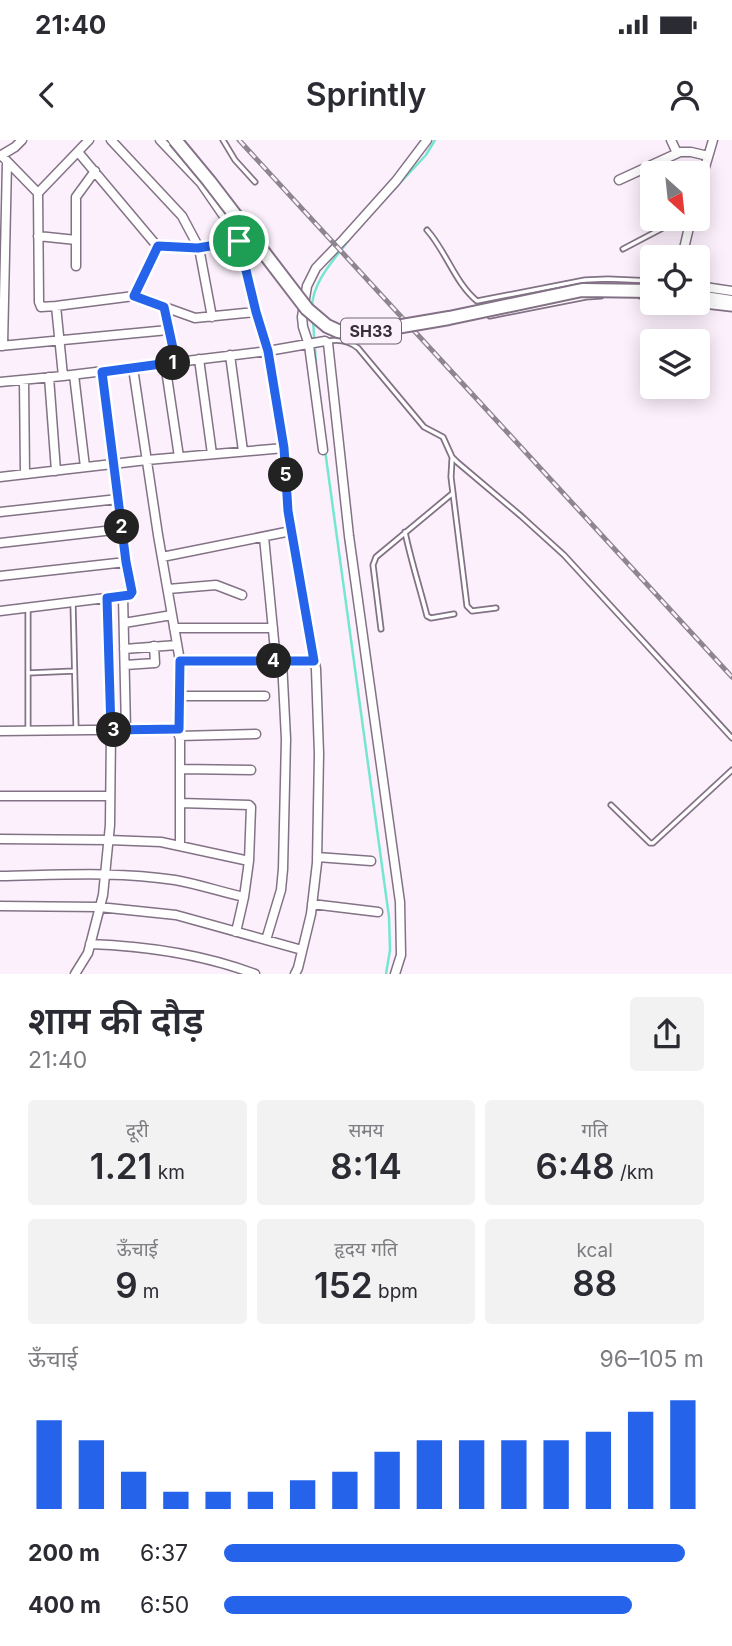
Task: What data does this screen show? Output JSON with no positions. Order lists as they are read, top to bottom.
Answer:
{
  "streets": {
    "main road": ["SH33"]
  },
  "north": "bottom right",
  "page": {
    "status": "21:40",
    "header": "Sprintly",
    "pins": [
      "1",
      "5",
      "2",
      "4",
      "3"
    ],
    "heading": ["शाम की दौड़", "21:40"],
    "stats": [
      ["दूरी", "1.21 km"],
      ["समय", "8:14"],
      ["गति", "6:48 /km"],
      ["ऊँचाई", "9 m"],
      ["हृदय गति", "152 bpm"],
      ["kcal", "88"]
    ],
    "chart": ["ऊँचाई", "96–105 m"],
    "list": [
      {
        "name": "200 m",
        "note": "6:37"
      },
      {
        "name": "400 m",
        "note": "6:50"
      }
    ]
  }
}
